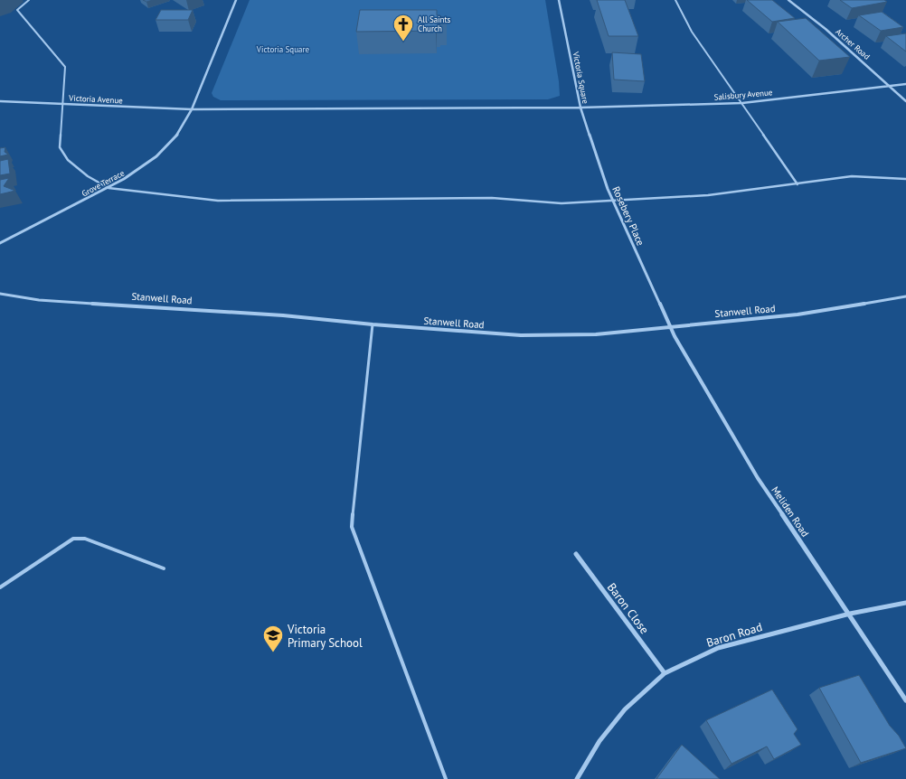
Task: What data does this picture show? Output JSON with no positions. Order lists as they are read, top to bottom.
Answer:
{
  "streets": {
    "street": [
      "Archer Road",
      "Victoria Square",
      "Salisbury Avenue",
      "Victoria Avenue",
      "Grove Terrace",
      "Rosebery Place",
      "Stanwell Road",
      "Meliden Road",
      "Baron Close",
      "Baron Road"
    ]
  },
  "crossings": [
    ["Archer Road", "Salisbury Avenue"],
    ["Victoria Square", "Salisbury Avenue"],
    ["Victoria Square", "Victoria Avenue"],
    ["Victoria Square", "Grove Terrace"],
    ["Victoria Square", "Rosebery Place"],
    ["Salisbury Avenue", "Rosebery Place"],
    ["Victoria Avenue", "Grove Terrace"],
    ["Rosebery Place", "Stanwell Road"],
    ["Rosebery Place", "Meliden Road"],
    ["Stanwell Road", "Meliden Road"],
    ["Meliden Road", "Baron Road"],
    ["Baron Close", "Baron Road"]
  ],
  "parks": ["Victoria Square"],
  "places": {
    "church": ["All Saints Church"],
    "school or university": ["Victoria Primary School"]
  }
}
